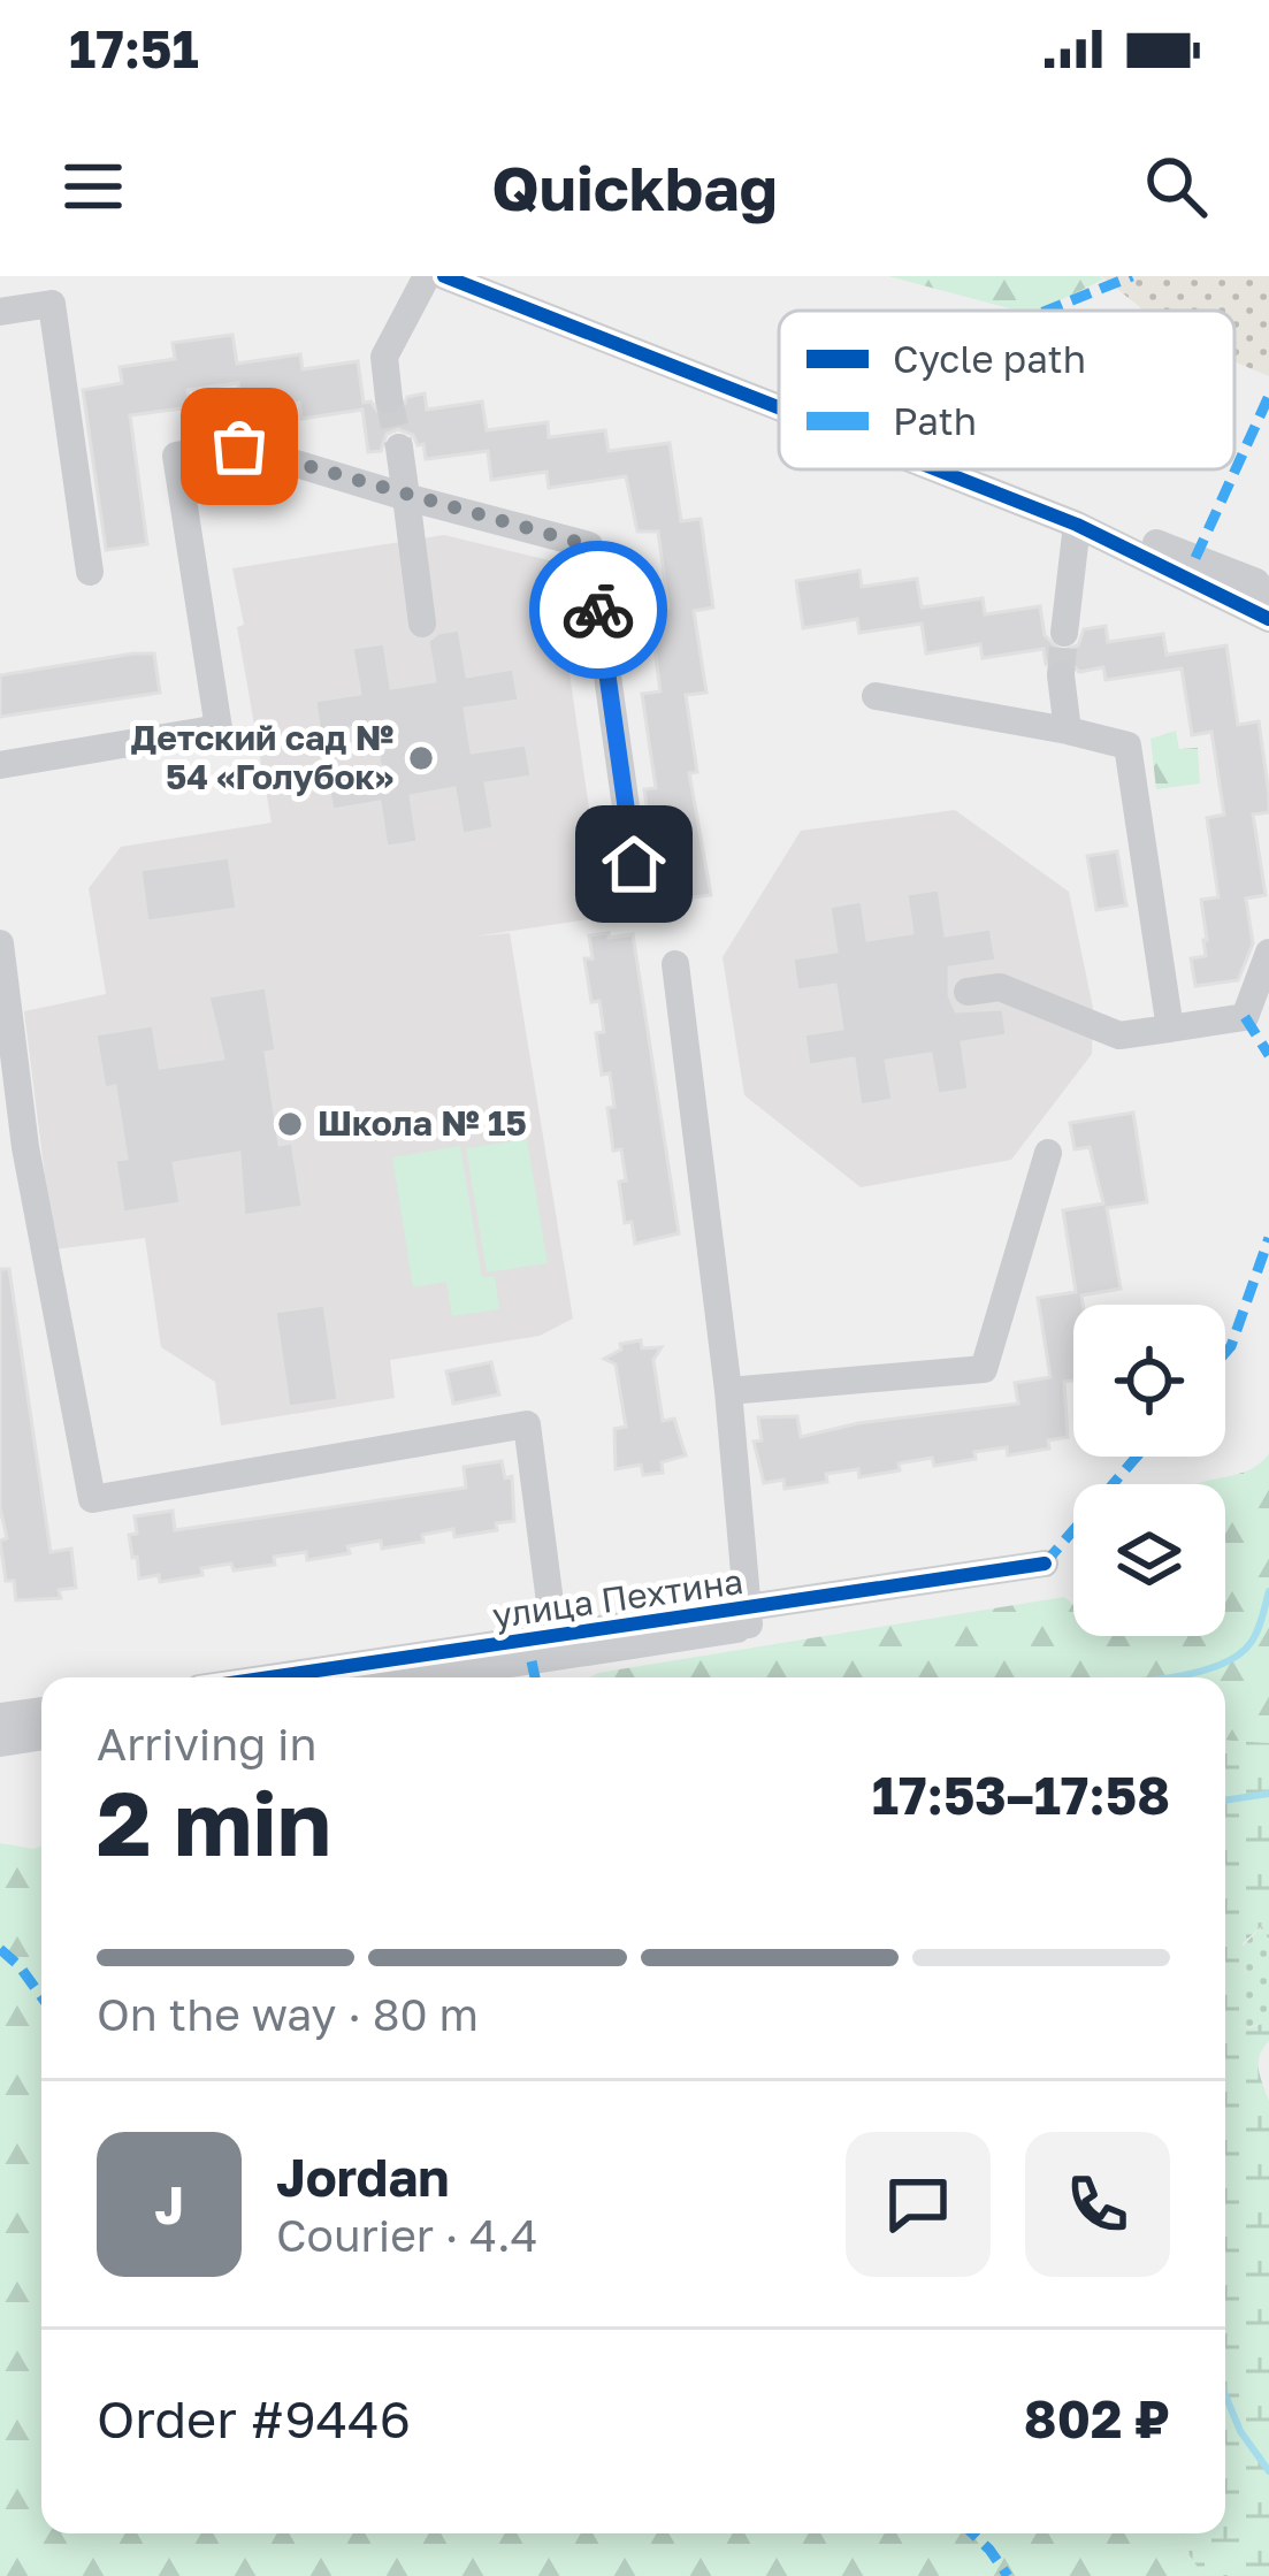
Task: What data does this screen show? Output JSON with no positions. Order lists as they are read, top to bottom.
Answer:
{
  "streets": {
    "street": ["улица Пехтина"]
  },
  "places": ["Детский сад № 54 «Голубок»", "Школа № 15"],
  "legend": ["Cycle path", "Path"],
  "page": {
    "status": "17:51",
    "header": "Quickbag",
    "heading": ["2 min", "Arriving in", "17:53–17:58"],
    "panel": [
      "Jordan",
      "Courier · 4.4",
      "Order #9446",
      "802 ₽"
    ],
    "bar": "On the way · 80 m",
    "round": "J"
  }
}
